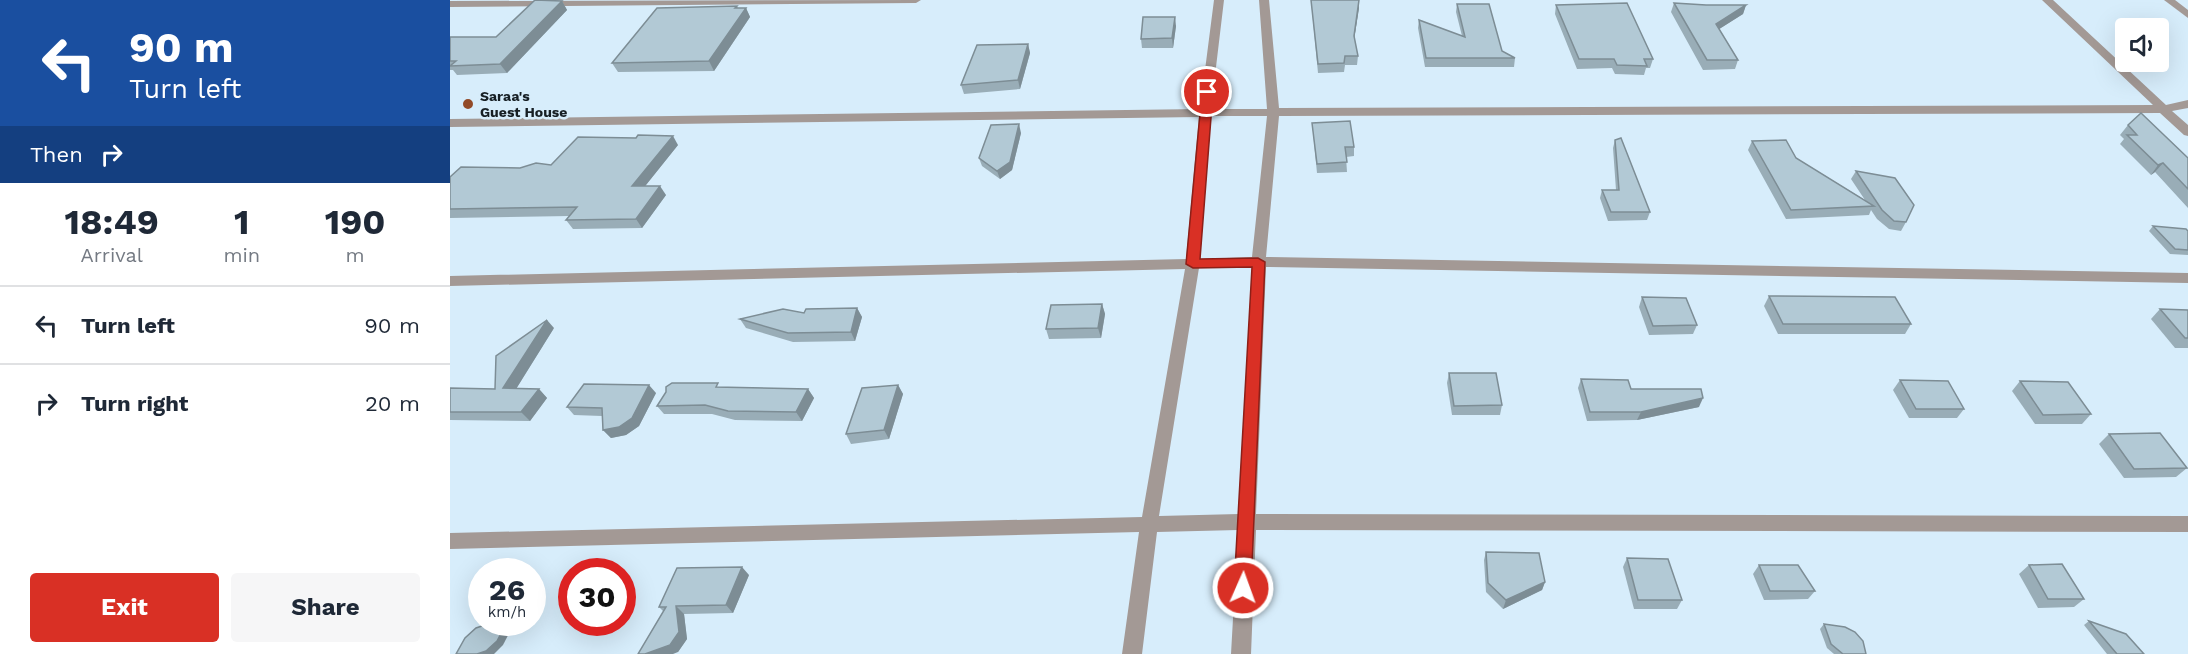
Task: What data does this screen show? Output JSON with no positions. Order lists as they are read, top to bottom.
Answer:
{
  "places": ["Saraa's Guest House"],
  "page": {
    "turn": ["90 m", "Turn left"],
    "then": "Then",
    "eta": [
      "18:49",
      "Arrival",
      "1",
      "min",
      "190",
      "m"
    ],
    "list": [
      {
        "name": "Turn left",
        "value": "90 m"
      },
      {
        "name": "Turn right",
        "value": "20 m"
      }
    ],
    "speed": "26 km/h",
    "limit": "30",
    "buttons": ["Exit", "Share"]
  }
}
